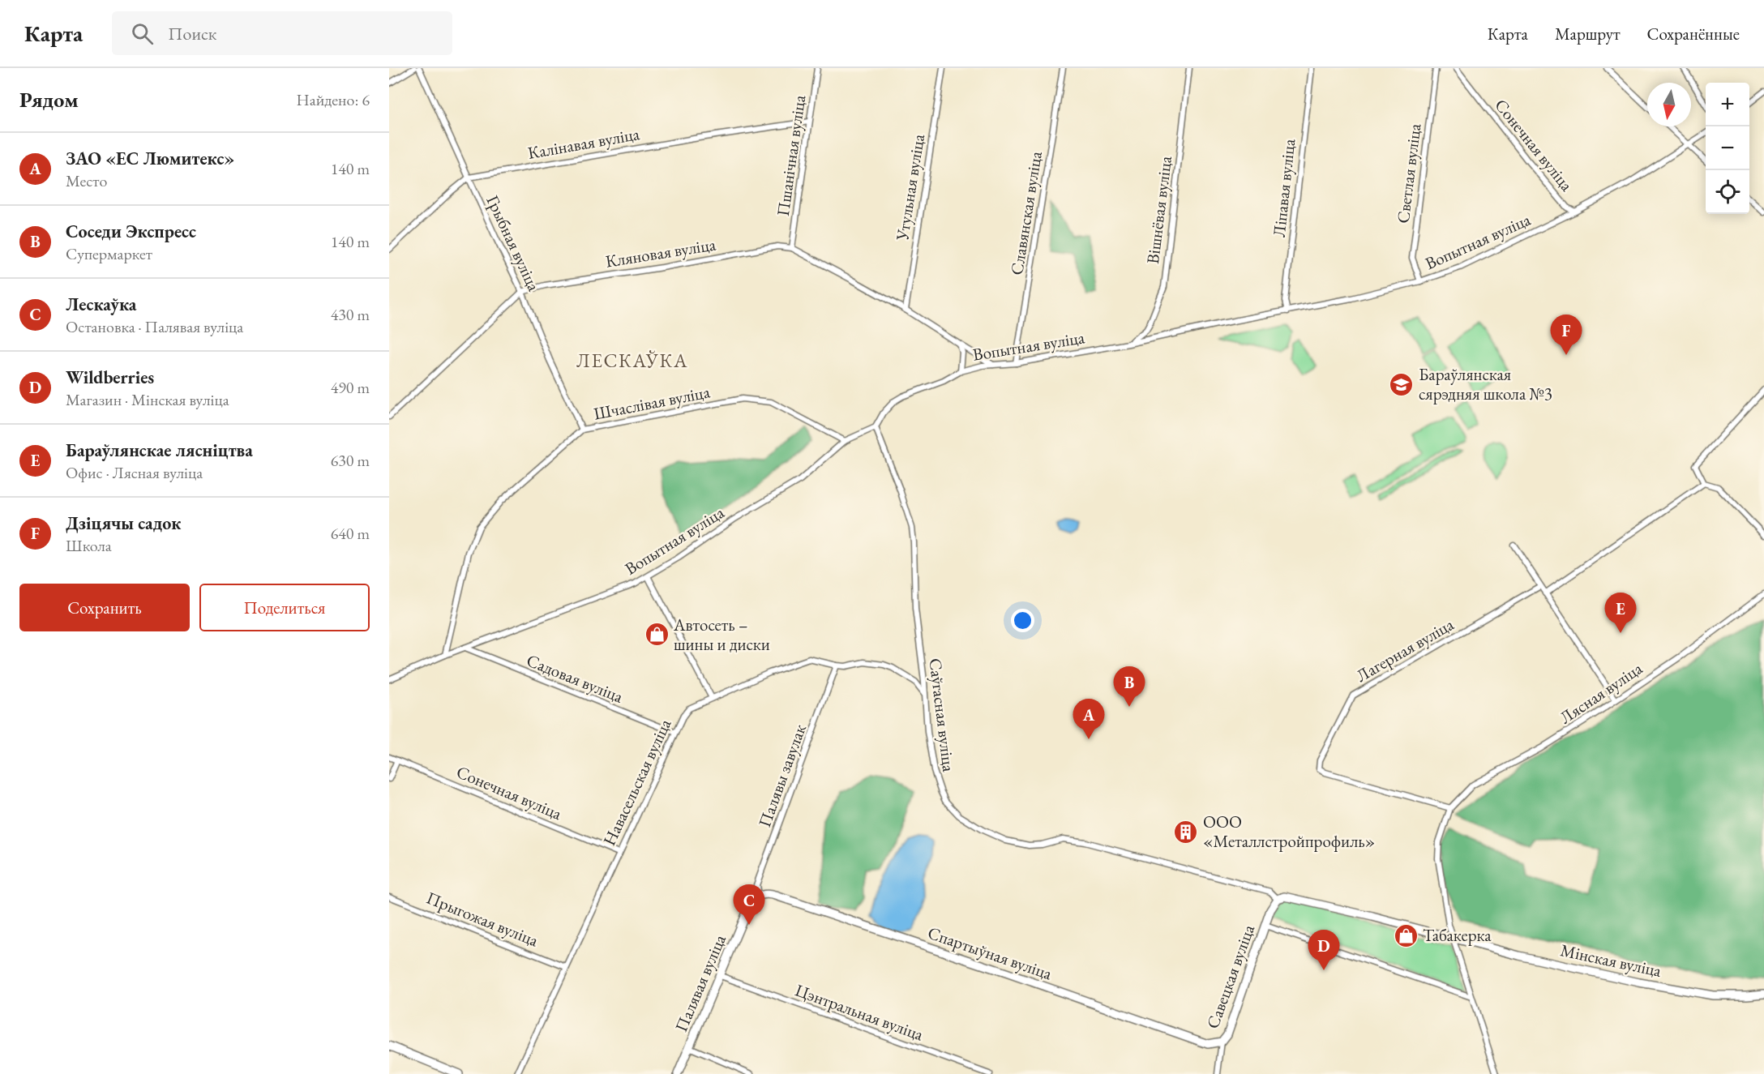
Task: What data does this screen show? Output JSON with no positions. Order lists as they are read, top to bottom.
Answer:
{
  "streets": {
    "main road": [
      "Спартыўная вуліца",
      "Мінская вуліца",
      "Савецкая вуліца",
      "Палявая вуліца"
    ],
    "street": [
      "Калінавая вуліца",
      "Сонечная вуліца",
      "Пшанічная вуліца",
      "Светлая вуліца",
      "Утульная вуліца",
      "Ліпавая вуліца",
      "Вішнёвая вуліца",
      "Славянская вуліца",
      "Вопытная вуліца",
      "Грыбная вуліца",
      "Кляновая вуліца",
      "Шчаслівая вуліца",
      "Лагерная вуліца",
      "Садовая вуліца",
      "Лясная вуліца",
      "Саўгасная вуліца",
      "Палявы завулак",
      "Навасельская вуліца",
      "Прыгожая вуліца",
      "Цэнтральная вуліца"
    ]
  },
  "crossings": [
    ["Калінавая вуліца", "Пшанічная вуліца"],
    ["Калінавая вуліца", "Грыбная вуліца"],
    ["Сонечная вуліца", "Вопытная вуліца"],
    ["Сонечная вуліца", "Навасельская вуліца"],
    ["Пшанічная вуліца", "Кляновая вуліца"],
    ["Светлая вуліца", "Вопытная вуліца"],
    ["Утульная вуліца", "Кляновая вуліца"],
    ["Ліпавая вуліца", "Вопытная вуліца"],
    ["Вішнёвая вуліца", "Вопытная вуліца"],
    ["Славянская вуліца", "Вопытная вуліца"],
    ["Вопытная вуліца", "Кляновая вуліца"],
    ["Вопытная вуліца", "Шчаслівая вуліца"],
    ["Вопытная вуліца", "Садовая вуліца"],
    ["Вопытная вуліца", "Саўгасная вуліца"],
    ["Грыбная вуліца", "Кляновая вуліца"],
    ["Грыбная вуліца", "Шчаслівая вуліца"],
    ["Лагерная вуліца", "Лясная вуліца"],
    ["Садовая вуліца", "Навасельская вуліца"],
    ["Саўгасная вуліца", "Навасельская вуліца"],
    ["Саўгасная вуліца", "Мінская вуліца"],
    ["Саўгасная вуліца", "Савецкая вуліца"],
    ["Палявы завулак", "Навасельская вуліца"],
    ["Палявы завулак", "Спартыўная вуліца"],
    ["Палявы завулак", "Палявая вуліца"],
    ["Навасельская вуліца", "Прыгожая вуліца"],
    ["Спартыўная вуліца", "Савецкая вуліца"],
    ["Спартыўная вуліца", "Палявая вуліца"],
    ["Мінская вуліца", "Савецкая вуліца"],
    ["Палявая вуліца", "Цэнтральная вуліца"]
  ],
  "districts": ["ЛЕСКАЎКА"],
  "places": {
    "school or university": ["Бараўлянская сярэдняя школа №3"],
    "shop": ["Автосеть – шины и диски", "Табакерка"],
    "building": ["ООО «Металлстройпрофиль»"]
  },
  "north": "bottom",
  "page": {
    "header": "Карта",
    "search": "Поиск",
    "nav": ["Карта", "Маршрут", "Сохранённые"],
    "heading": ["Рядом", "Найдено: 6"],
    "map_buttons": ["+", "−"],
    "list": [
      {
        "mark": "A",
        "name": "ЗАО «ЕС Люмитекс»",
        "note": "Место",
        "value": "140 m"
      },
      {
        "mark": "B",
        "name": "Соседи Экспресс",
        "note": "Супермаркет",
        "value": "140 m"
      },
      {
        "mark": "C",
        "name": "Лескаўка",
        "note": "Остановка · Палявая вуліца",
        "value": "430 m"
      },
      {
        "mark": "D",
        "name": "Wildberries",
        "note": "Магазин · Мінская вуліца",
        "value": "490 m"
      },
      {
        "mark": "E",
        "name": "Бараўлянскае лясніцтва",
        "note": "Офис · Лясная вуліца",
        "value": "630 m"
      },
      {
        "mark": "F",
        "name": "Дзіцячы садок",
        "note": "Школа",
        "value": "640 m"
      }
    ],
    "pins": [
      "F",
      "E",
      "B",
      "A",
      "C",
      "D"
    ],
    "buttons": ["Сохранить", "Поделиться"]
  }
}
